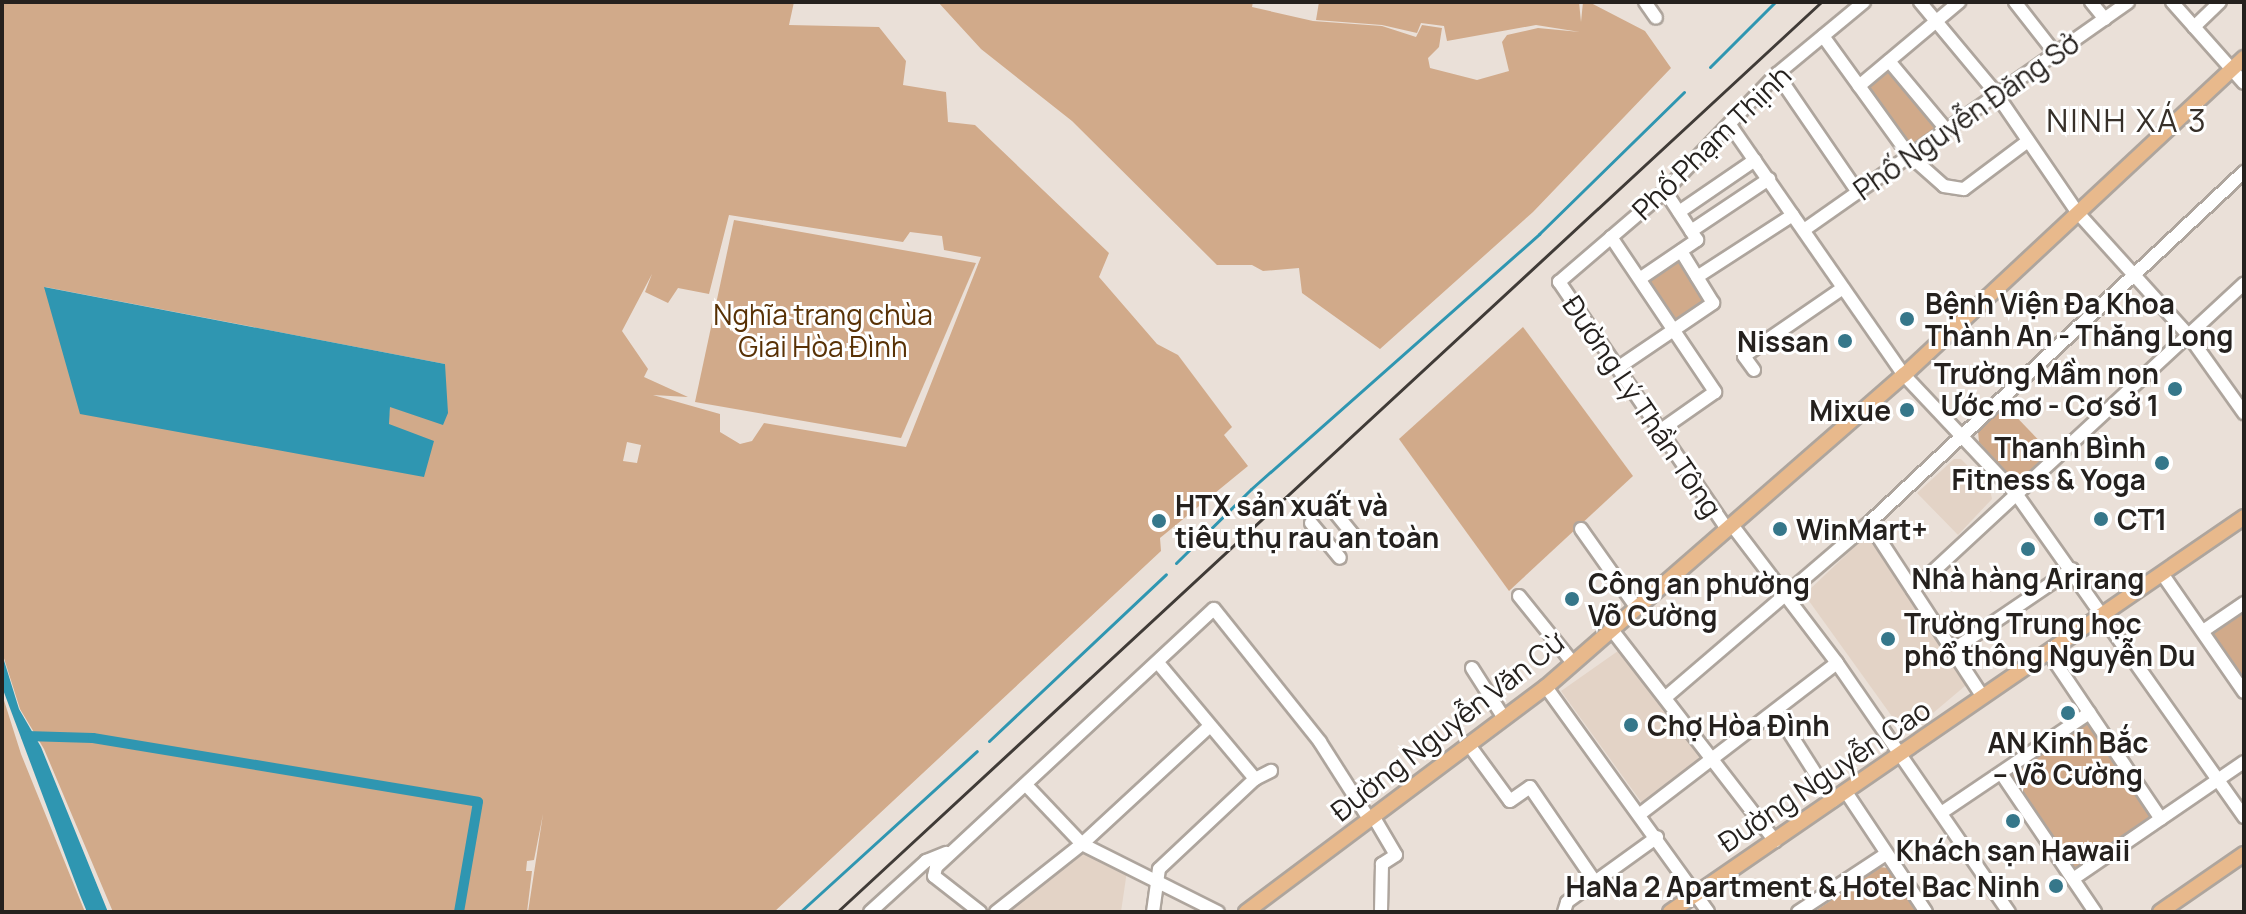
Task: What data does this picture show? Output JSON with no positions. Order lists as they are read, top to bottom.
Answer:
{
  "streets": {
    "main road": ["Đường Nguyễn Văn Cừ", "Đường Nguyễn Cao"],
    "street": ["Phố Nguyễn Đăng Sở", "Phố Phạm Thịnh", "Đường Lý Thần Tông"]
  },
  "crossings": [
    ["Phố Phạm Thịnh", "Đường Lý Thần Tông"],
    ["Đường Lý Thần Tông", "Đường Nguyễn Văn Cừ"],
    ["Đường Lý Thần Tông", "Đường Nguyễn Cao"]
  ],
  "districts": ["NINH XÁ 3"],
  "parks": ["Nghĩa trang chùa Giai Hòa Đình"],
  "places": [
    "Bệnh Viện Đa Khoa Thành An - Thăng Long",
    "Nissan",
    "Trường Mầm non Ước mơ - Cơ sở 1",
    "Mixue",
    "Thanh Bình Fitness & Yoga",
    "CT1",
    "HTX sản xuất và tiêu thụ rau an toàn",
    "WinMart+",
    "Nhà hàng Arirang",
    "Công an phường Võ Cường",
    "Trường Trung học phổ thông Nguyễn Du",
    "AN Kinh Bắc – Võ Cường",
    "Chợ Hòa Đình",
    "Khách sạn Hawaii",
    "HaNa 2 Apartment & Hotel Bac Ninh"
  ]
}
